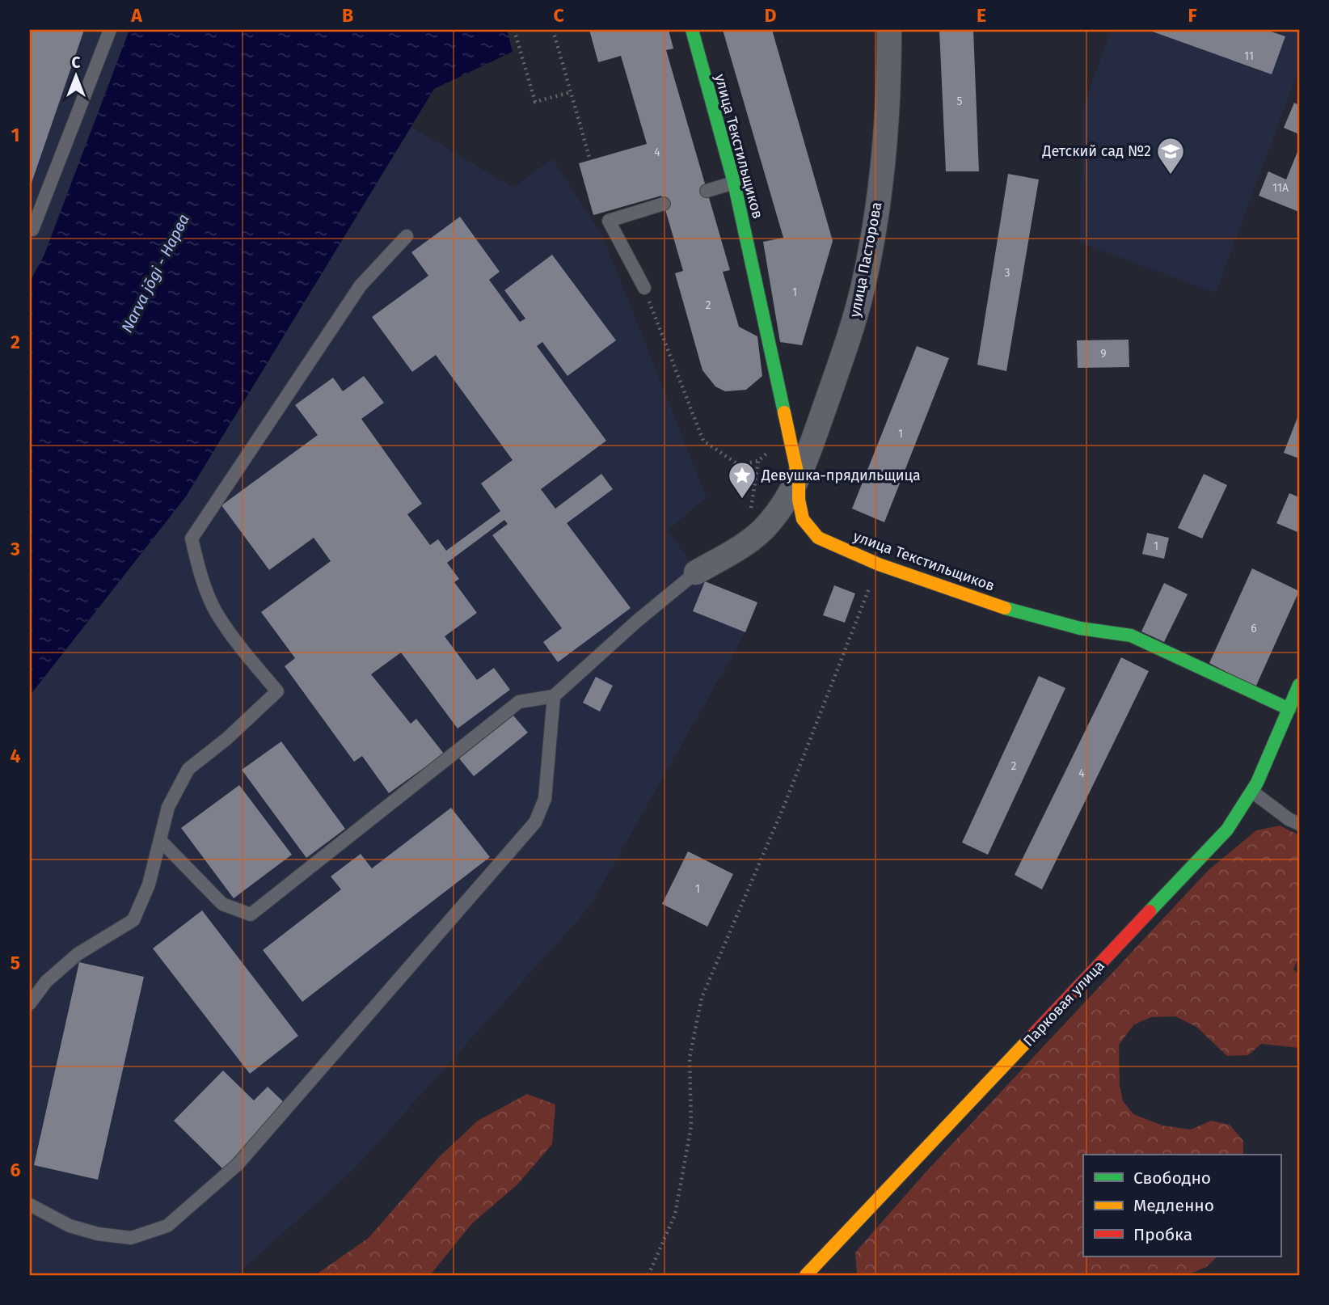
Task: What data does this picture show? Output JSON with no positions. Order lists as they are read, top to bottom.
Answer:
{
  "streets": {
    "street": ["улица Текстильщиков", "улица Пасторова", "Парковая улица"]
  },
  "crossings": [
    ["улица Текстильщиков", "улица Пасторова"],
    ["улица Текстильщиков", "Парковая улица"]
  ],
  "water": ["Narva jõgi - Нарва"],
  "places": {
    "school or university": ["Детский сад №2"],
    "place": ["Девушка-прядильщица"]
  },
  "house_numbers": [
    "11",
    "5",
    "4",
    "11А",
    "3",
    "1",
    "2",
    "9",
    "1",
    "1",
    "6",
    "2",
    "4",
    "1"
  ],
  "legend": ["Свободно", "Медленно", "Пробка"],
  "north": "top",
  "grid": {
    "columns": [
      "A",
      "B",
      "C",
      "D",
      "E",
      "F"
    ],
    "rows": [
      "1",
      "2",
      "3",
      "4",
      "5",
      "6"
    ]
  }
}
